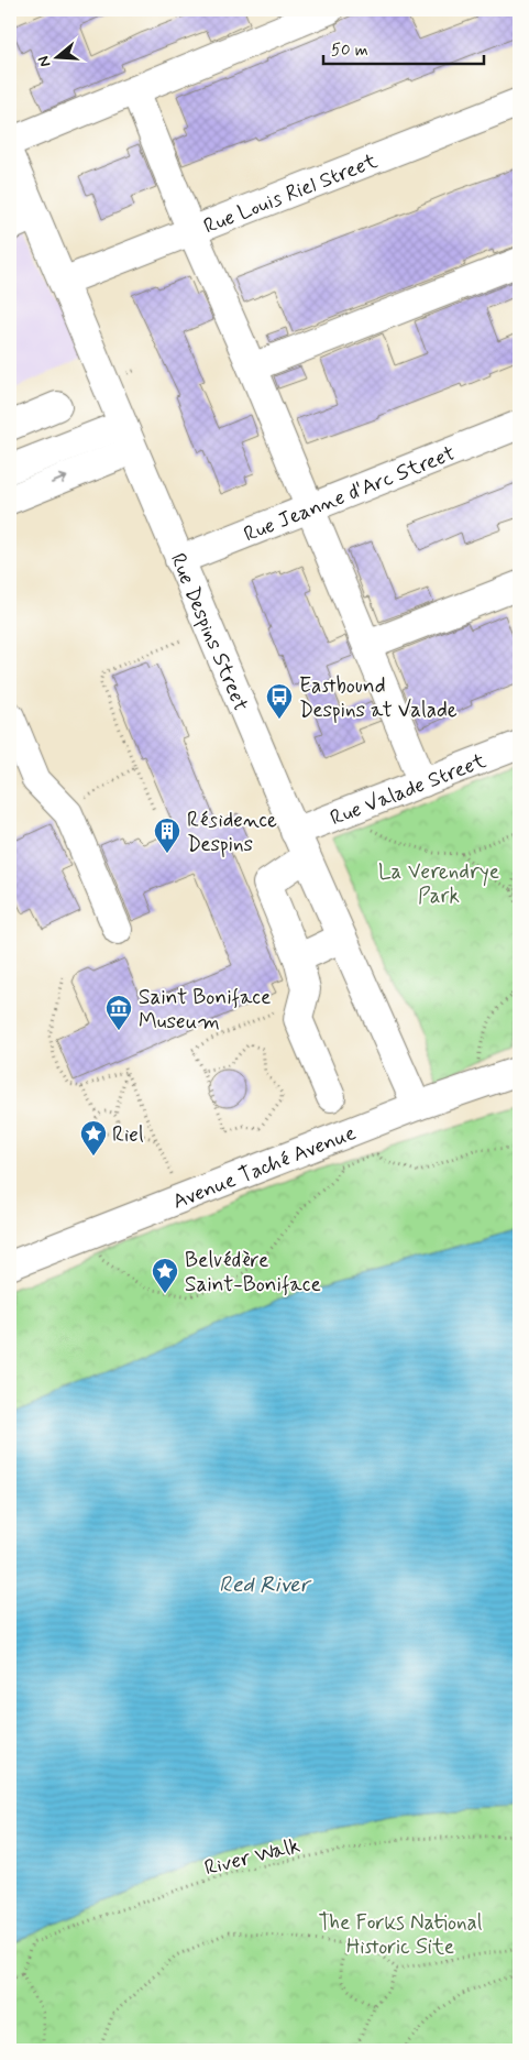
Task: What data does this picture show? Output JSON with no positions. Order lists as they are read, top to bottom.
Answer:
{
  "streets": {
    "street": [
      "Rue Louis Riel Street",
      "Rue Jeanne d'Arc Street",
      "Rue Despins Street",
      "Rue Valade Street",
      "Avenue Taché Avenue"
    ],
    "path": ["River Walk"]
  },
  "crossings": [
    ["Rue Louis Riel Street", "Rue Despins Street"],
    ["Rue Jeanne d'Arc Street", "Rue Despins Street"],
    ["Rue Despins Street", "Rue Valade Street"],
    ["Rue Despins Street", "Avenue Taché Avenue"]
  ],
  "water": ["Red River"],
  "parks": ["La Verendrye Park", "The Forks National Historic Site"],
  "places": {
    "bus stop": ["Eastbound Despins at Valade"],
    "building": ["Résidence Despins"],
    "museum": ["Saint Boniface Museum"],
    "place": ["Riel", "Belvédère Saint-Boniface"]
  },
  "scale_bar": "50 m",
  "north": "left"
}
